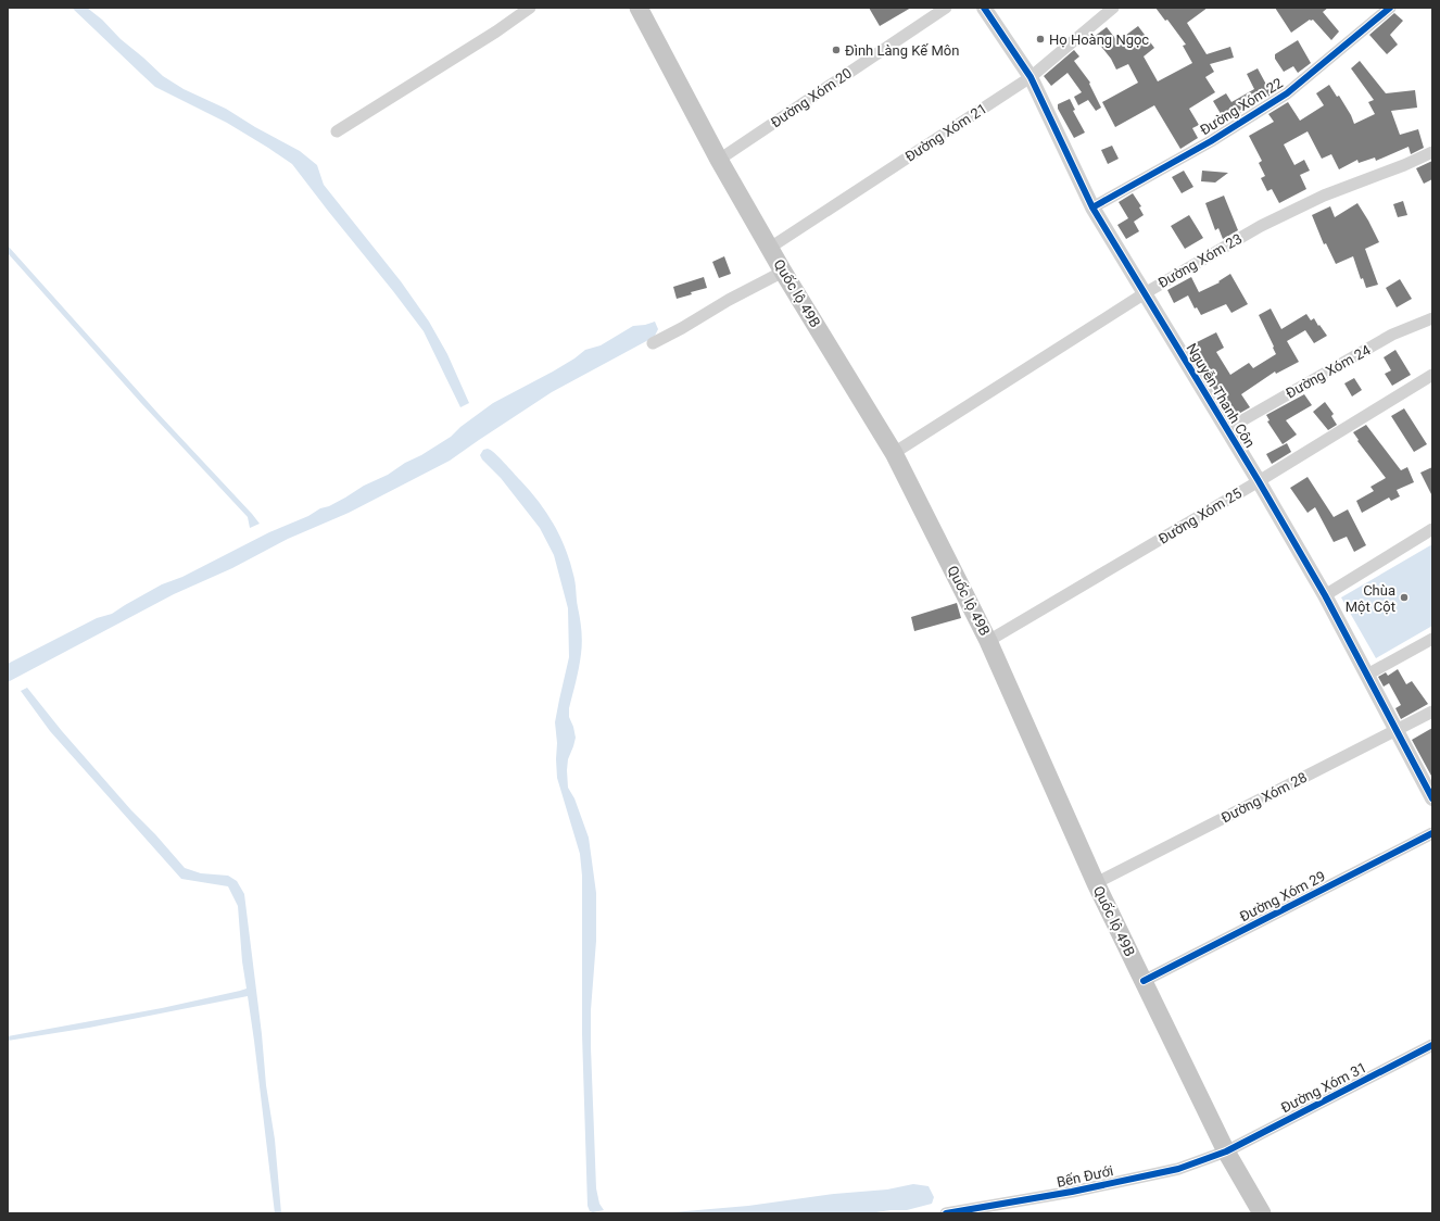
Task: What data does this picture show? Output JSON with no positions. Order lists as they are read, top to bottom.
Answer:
{
  "streets": {
    "main road": ["Quốc lộ 49B"],
    "street": [
      "Đường Xóm 20",
      "Đường Xóm 22",
      "Đường Xóm 21",
      "Đường Xóm 23",
      "Đường Xóm 24",
      "Nguyễn Thanh Côn",
      "Đường Xóm 25",
      "Đường Xóm 28",
      "Đường Xóm 29",
      "Đường Xóm 31",
      "Bến Đưới"
    ]
  },
  "crossings": [
    ["Đường Xóm 20", "Quốc lộ 49B"],
    ["Đường Xóm 22", "Nguyễn Thanh Côn"],
    ["Đường Xóm 21", "Quốc lộ 49B"],
    ["Đường Xóm 21", "Nguyễn Thanh Côn"],
    ["Đường Xóm 23", "Quốc lộ 49B"],
    ["Đường Xóm 23", "Nguyễn Thanh Côn"],
    ["Quốc lộ 49B", "Đường Xóm 25"],
    ["Quốc lộ 49B", "Đường Xóm 28"],
    ["Quốc lộ 49B", "Đường Xóm 29"],
    ["Quốc lộ 49B", "Đường Xóm 31"],
    ["Quốc lộ 49B", "Bến Đưới"],
    ["Đường Xóm 24", "Nguyễn Thanh Côn"],
    ["Nguyễn Thanh Côn", "Đường Xóm 25"],
    ["Nguyễn Thanh Côn", "Đường Xóm 28"],
    ["Đường Xóm 31", "Bến Đưới"]
  ],
  "places": ["Họ Hoàng Ngọc", "Đình Làng Kế Môn", "Chùa Một Cột"]
}
